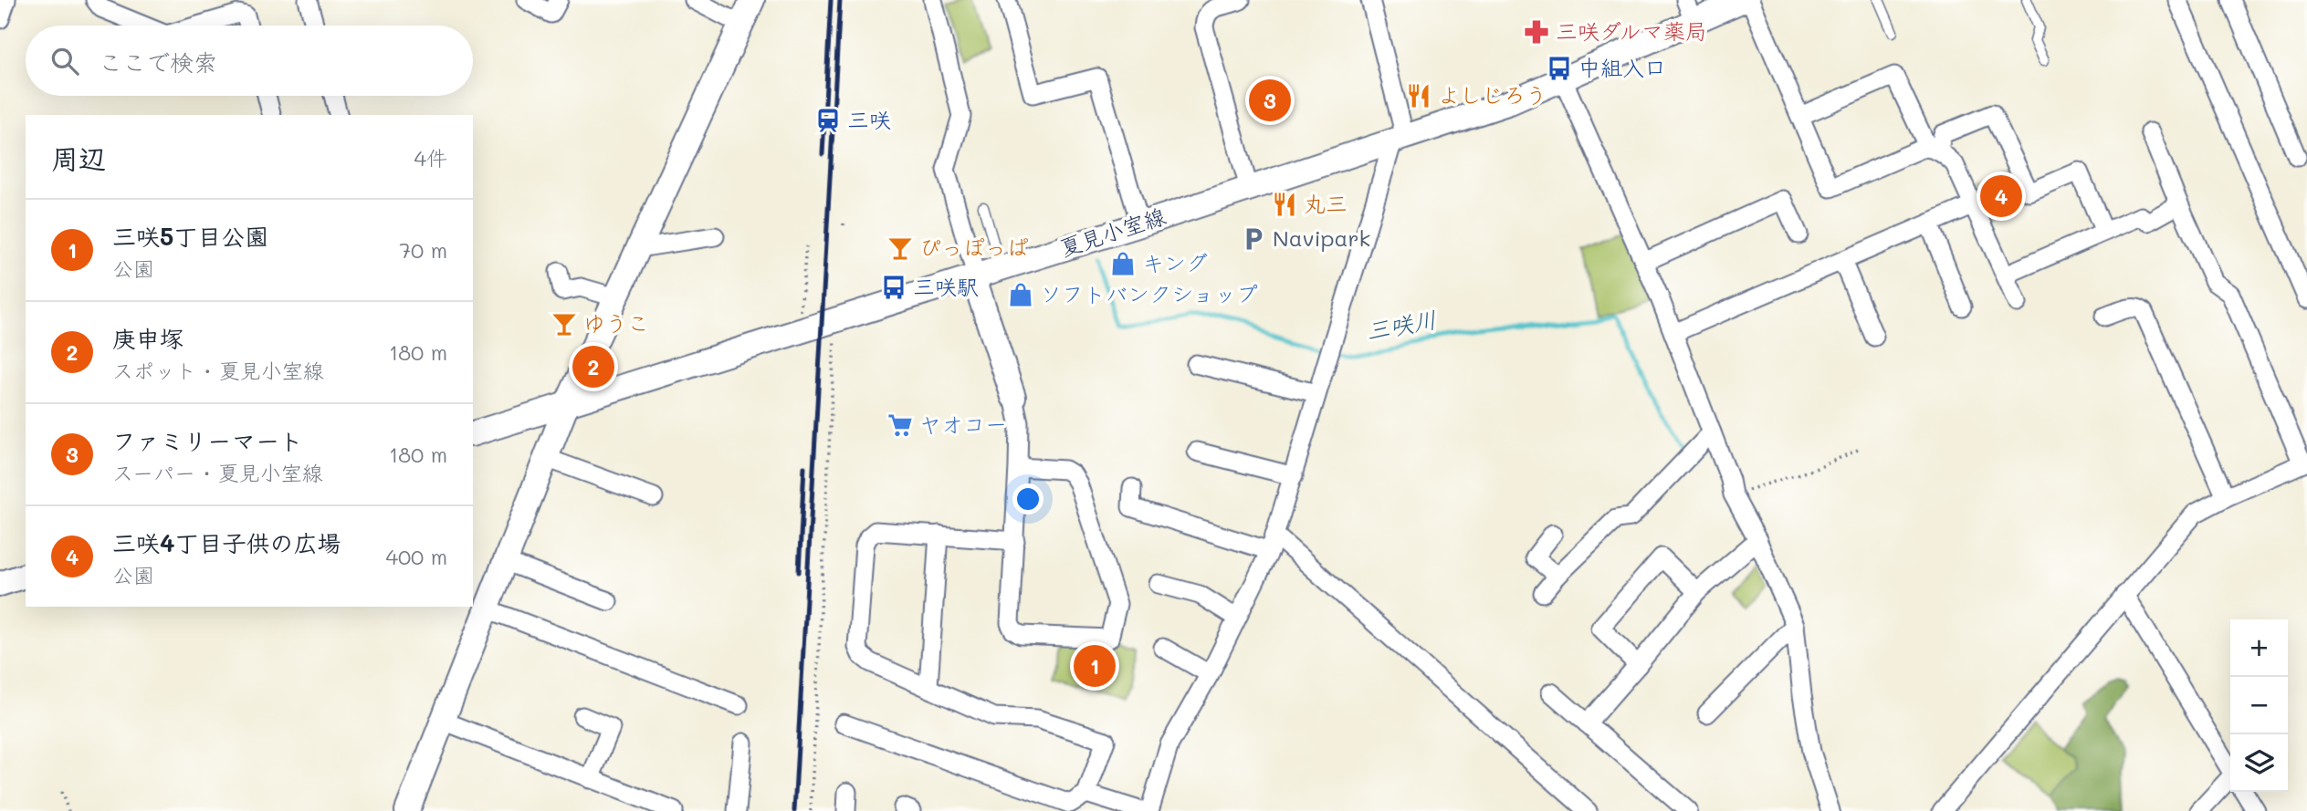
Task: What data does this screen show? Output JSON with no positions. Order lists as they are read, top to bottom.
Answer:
{
  "streets": {
    "main road": ["夏見小室線"]
  },
  "water": ["三咲川"],
  "places": {
    "pharmacy": ["三咲ダルマ薬局"],
    "bus stop": ["中組入口", "三咲駅"],
    "restaurant": ["よしじろう", "丸三"],
    "station": ["三咲"],
    "parking": ["Navipark"],
    "bar": ["ぴっぽっぱ", "ゆうこ"],
    "shop": ["キング", "ソフトバンクショップ"],
    "supermarket": ["ヤオコー"]
  },
  "page": {
    "search": "ここで検索",
    "pins": [
      "3",
      "4",
      "2",
      "1"
    ],
    "heading": ["周辺", "4件"],
    "list": [
      {
        "mark": "1",
        "name": "三咲5丁目公園",
        "note": "公園",
        "value": "70 m"
      },
      {
        "mark": "2",
        "name": "庚申塚",
        "note": "スポット · 夏見小室線",
        "value": "180 m"
      },
      {
        "mark": "3",
        "name": "ファミリーマート",
        "note": "スーパー · 夏見小室線",
        "value": "180 m"
      },
      {
        "mark": "4",
        "name": "三咲4丁目子供の広場",
        "note": "公園",
        "value": "400 m"
      }
    ],
    "map_buttons": ["+", "−"]
  }
}
